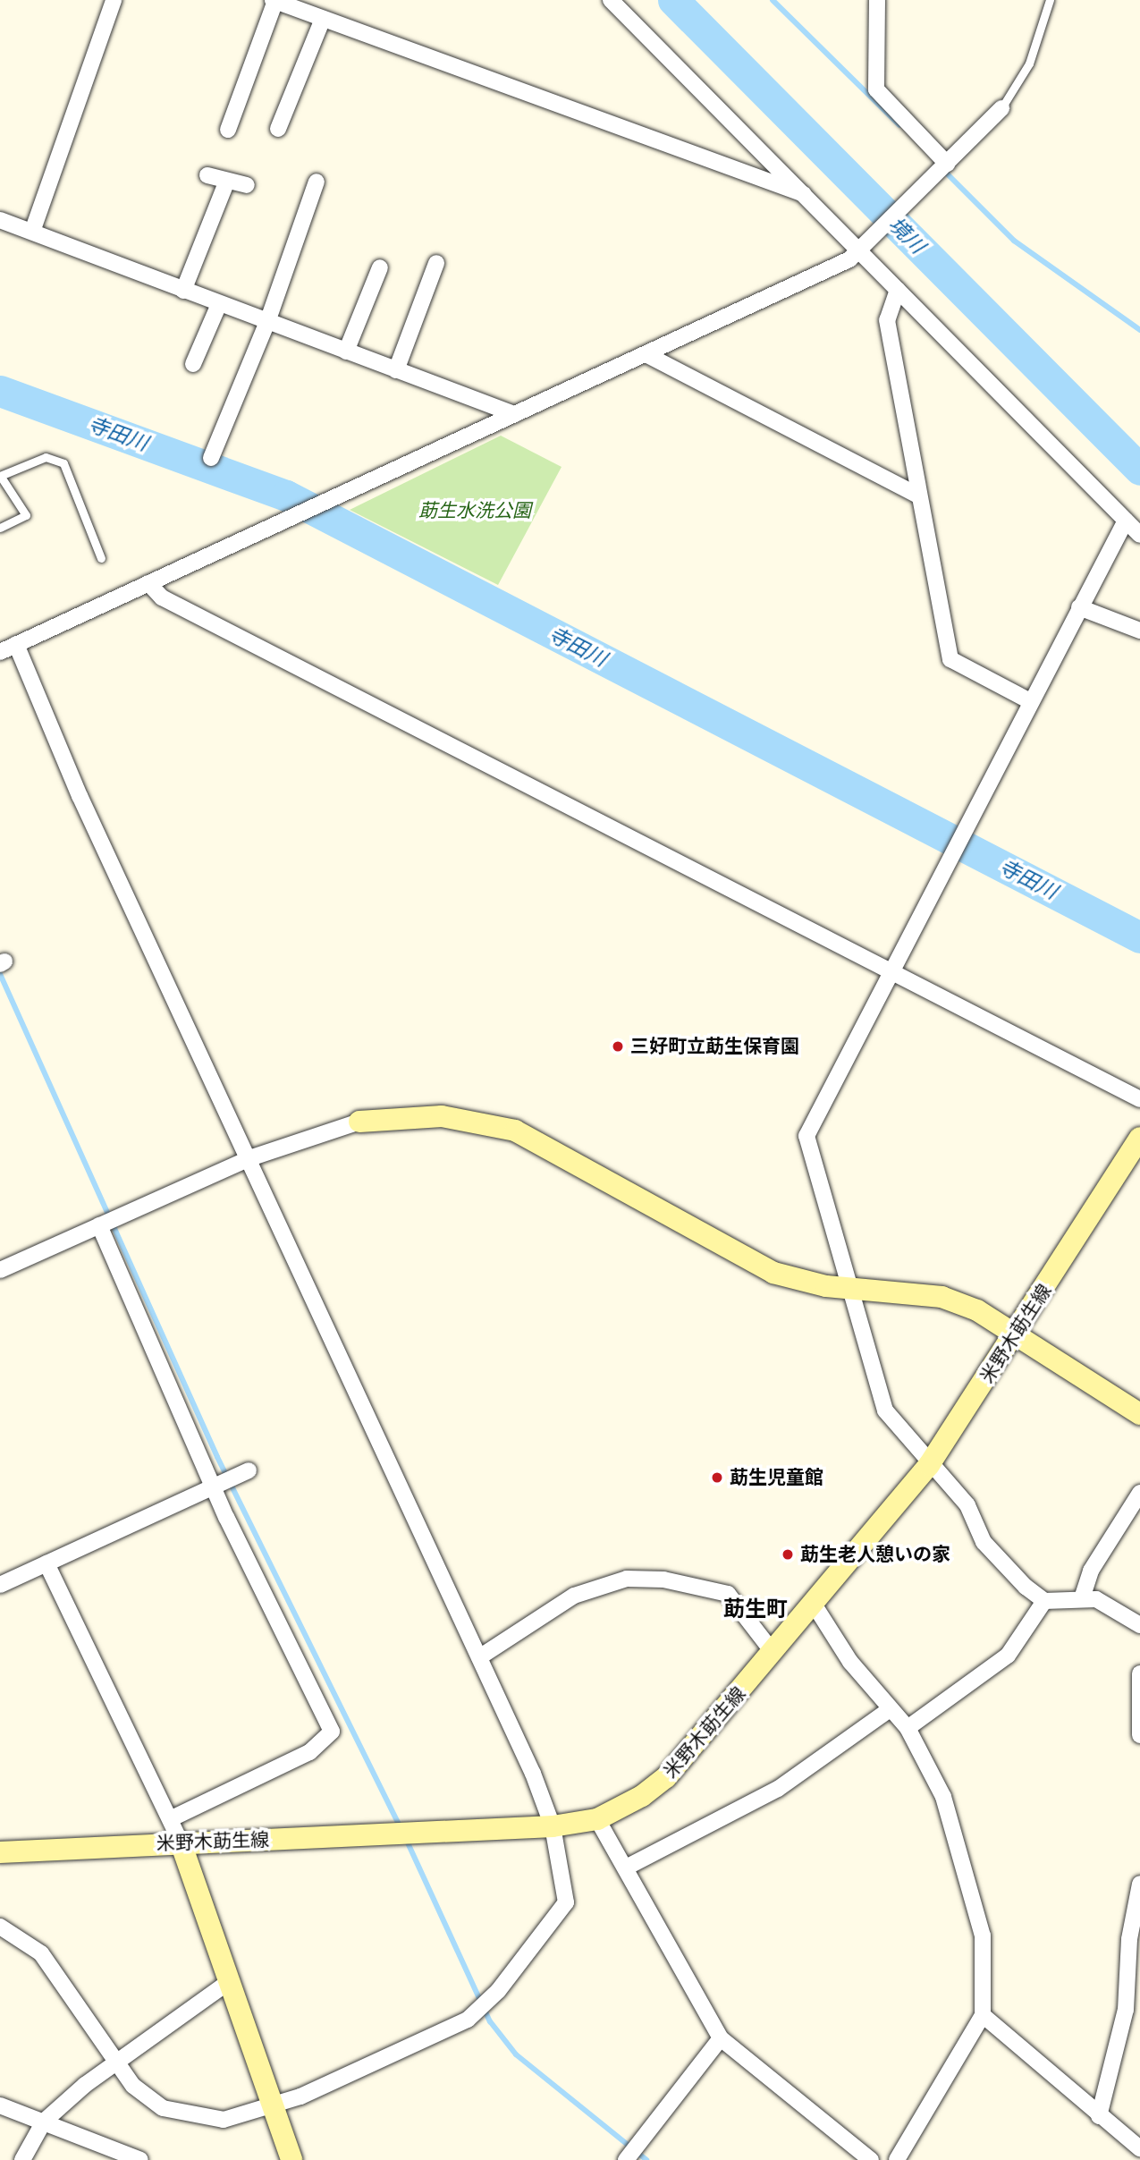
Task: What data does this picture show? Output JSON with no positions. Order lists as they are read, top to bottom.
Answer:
{
  "streets": {
    "main road": ["米野木莇生線"]
  },
  "districts": ["莇生町"],
  "water": ["境川", "寺田川"],
  "parks": ["莇生水洗公園"],
  "places": ["三好町立莇生保育園", "莇生児童館", "莇生老人憩いの家"]
}
